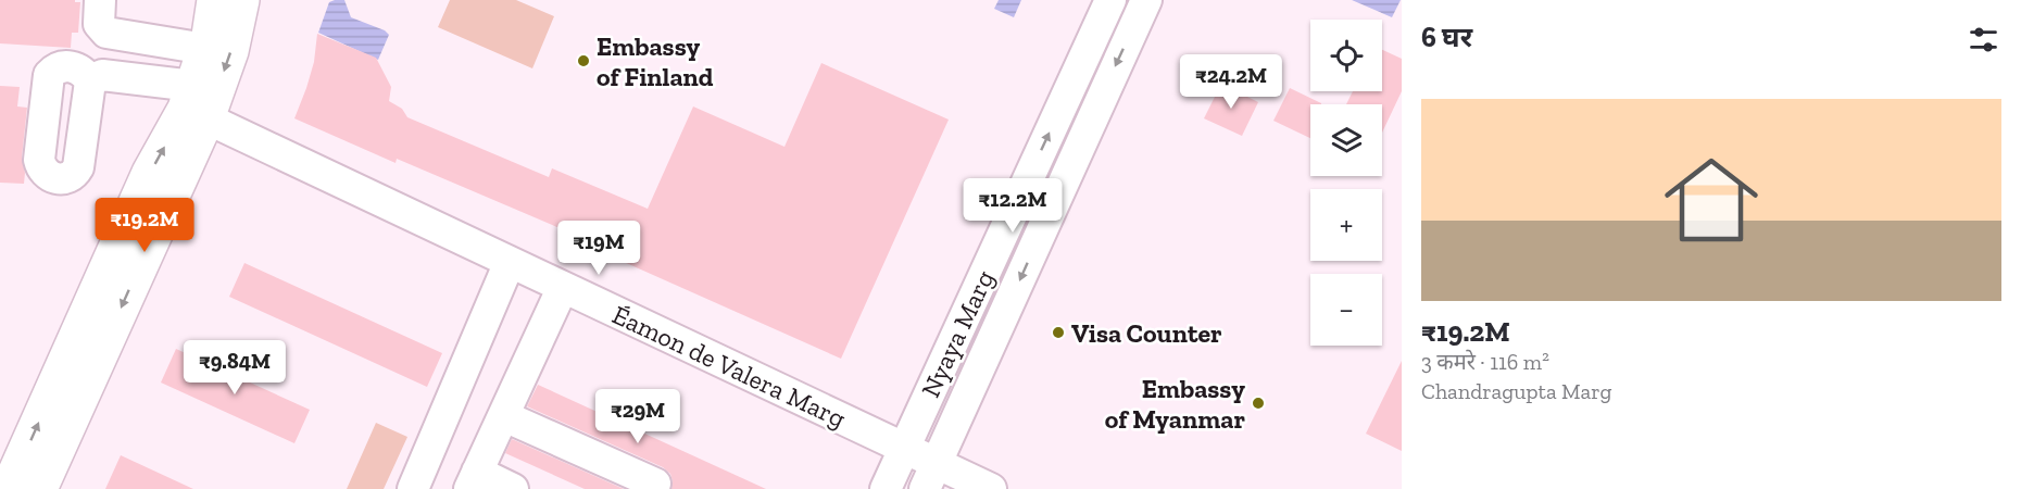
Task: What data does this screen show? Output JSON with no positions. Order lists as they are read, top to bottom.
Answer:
{
  "streets": {
    "street": ["Nyaya Marg", "Éamon de Valera Marg"]
  },
  "crossings": [
    ["Nyaya Marg", "Éamon de Valera Marg"]
  ],
  "places": ["Embassy of Finland", "Visa Counter", "Embassy of Myanmar"],
  "page": {
    "heading": "6 घर",
    "map_buttons": ["+", "−"],
    "price": [
      "₹24.2M",
      "₹12.2M",
      "₹19.2M",
      "₹19M",
      "₹9.84M",
      "₹29M"
    ],
    "list": [
      {
        "name": "₹19.2M",
        "note": "3 कमरे · 116 m² · Chandragupta Marg"
      }
    ]
  }
}
